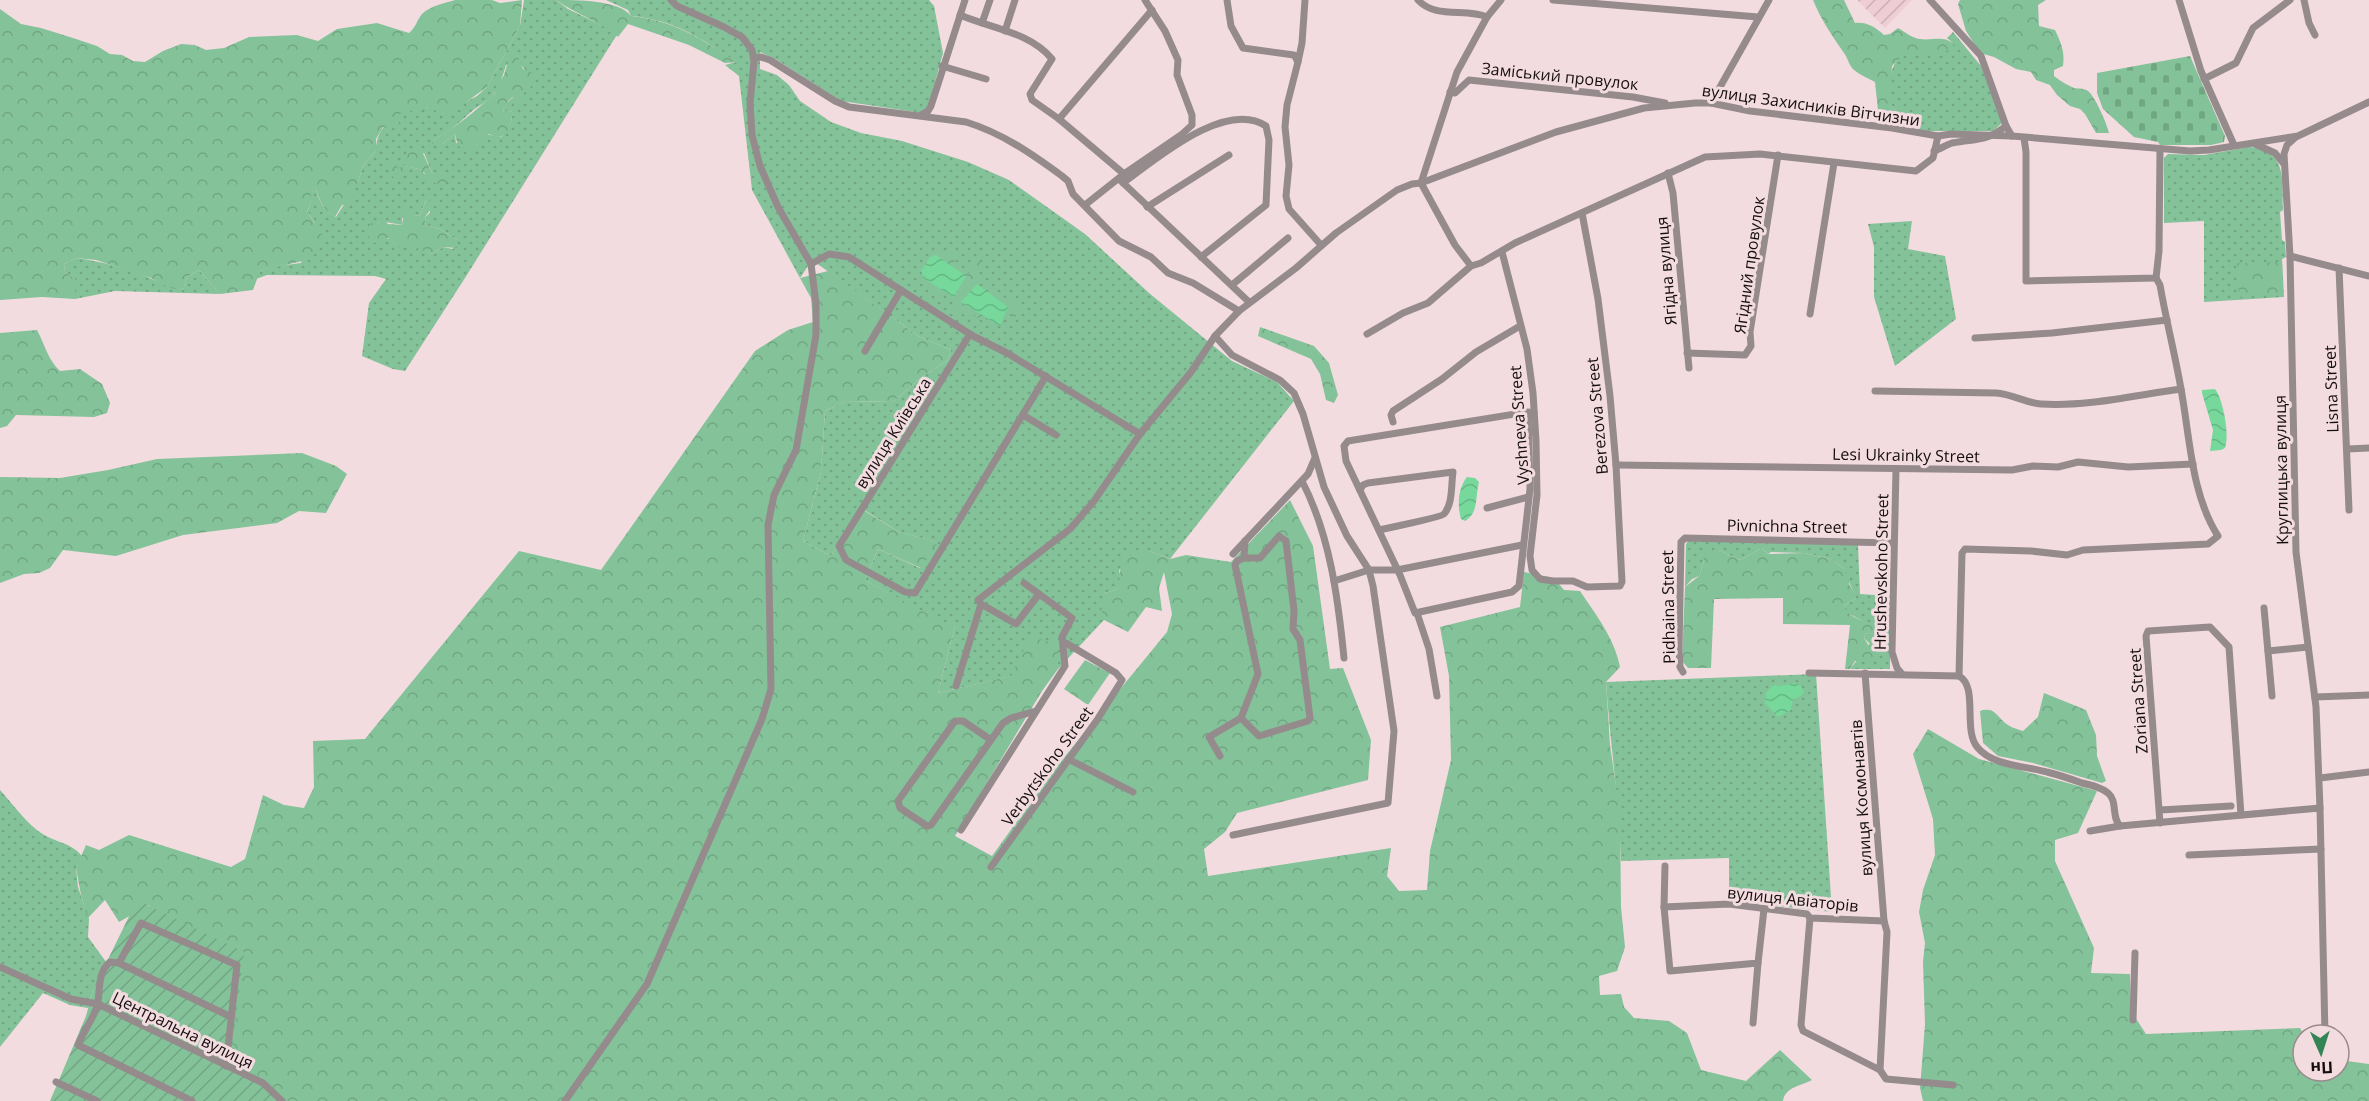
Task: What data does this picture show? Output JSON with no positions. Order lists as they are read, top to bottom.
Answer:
{
  "streets": {
    "street": [
      "Заміський провулок",
      "вулиця Захисників Вітчизни",
      "Ягідний провулок",
      "Ягідна вулиця",
      "Lisna Street",
      "Berezova Street",
      "Vyshneva Street",
      "вулиця Київська",
      "Lesi Ukrainky Street",
      "Круглицька вулиця",
      "Pivnichna Street",
      "Hrushevskoho Street",
      "Pidhaina Street",
      "Zoriana Street",
      "Verbytskoho Street",
      "вулиця Космонавтів",
      "вулиця Авіаторів",
      "Центральна вулиця"
    ]
  },
  "crossings": [
    ["Заміський провулок", "вулиця Захисників Вітчизни"],
    ["вулиця Захисників Вітчизни", "Ягідний провулок"],
    ["вулиця Захисників Вітчизни", "Ягідна вулиця"],
    ["вулиця Захисників Вітчизни", "Berezova Street"],
    ["вулиця Захисників Вітчизни", "Vyshneva Street"],
    ["Ягідний провулок", "Ягідна вулиця"],
    ["Berezova Street", "Vyshneva Street"],
    ["Berezova Street", "Lesi Ukrainky Street"],
    ["Lesi Ukrainky Street", "Hrushevskoho Street"],
    ["Pivnichna Street", "Hrushevskoho Street"],
    ["Pivnichna Street", "Pidhaina Street"],
    ["вулиця Космонавтів", "вулиця Авіаторів"]
  ],
  "north": "bottom"
}
